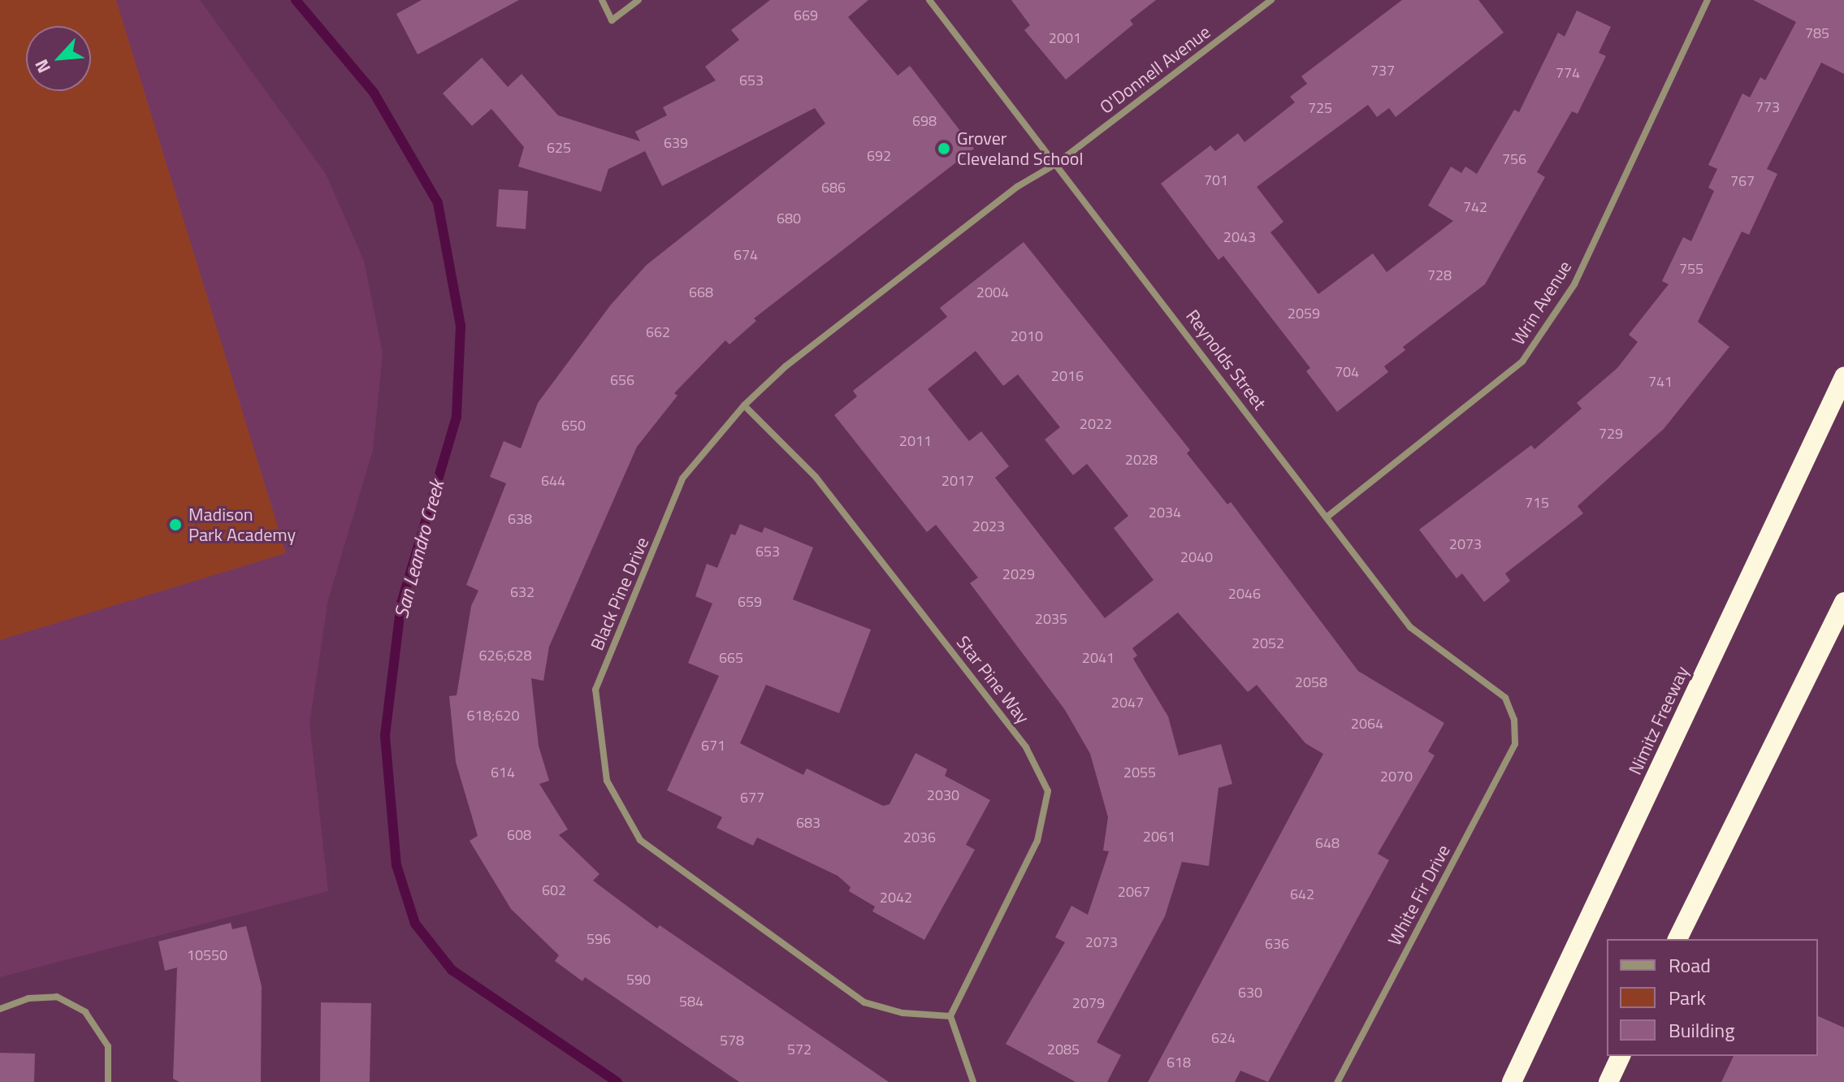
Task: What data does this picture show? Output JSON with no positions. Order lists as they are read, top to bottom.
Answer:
{
  "streets": {
    "highway": ["Nimitz Freeway"],
    "street": [
      "O'Donnell Avenue",
      "Wrin Avenue",
      "Reynolds Street",
      "Black Pine Drive",
      "Star Pine Way",
      "White Fir Drive"
    ]
  },
  "crossings": [
    ["O'Donnell Avenue", "Reynolds Street"],
    ["O'Donnell Avenue", "Black Pine Drive"],
    ["Wrin Avenue", "Reynolds Street"],
    ["Reynolds Street", "Black Pine Drive"],
    ["Reynolds Street", "White Fir Drive"],
    ["Black Pine Drive", "Star Pine Way"]
  ],
  "water": ["San Leandro Creek"],
  "places": ["Grover Cleveland School", "Madison Park Academy"],
  "house_numbers": [
    "669",
    "785",
    "2001",
    "737",
    "774",
    "653",
    "773",
    "725",
    "698",
    "639",
    "625",
    "692",
    "756",
    "701",
    "767",
    "686",
    "742",
    "680",
    "2043",
    "674",
    "755",
    "728",
    "668",
    "2004",
    "2059",
    "662",
    "2010",
    "704",
    "2016",
    "656",
    "741",
    "2022",
    "650",
    "729",
    "2011",
    "2028",
    "644",
    "2017",
    "715",
    "2034",
    "638",
    "2023",
    "2073",
    "653",
    "2040",
    "2029",
    "632",
    "2046",
    "659",
    "2035",
    "2052",
    "626;628",
    "665",
    "2041",
    "2058",
    "2047",
    "618;620",
    "2064",
    "671",
    "614",
    "2055",
    "2070",
    "2030",
    "677",
    "683",
    "608",
    "2061",
    "2036",
    "648",
    "602",
    "2067",
    "642",
    "2042",
    "596",
    "2073",
    "636",
    "10550",
    "590",
    "630",
    "584",
    "2079",
    "624",
    "578",
    "572",
    "2085",
    "618"
  ],
  "legend": ["Road", "Park", "Building"],
  "north": "bottom left"
}
